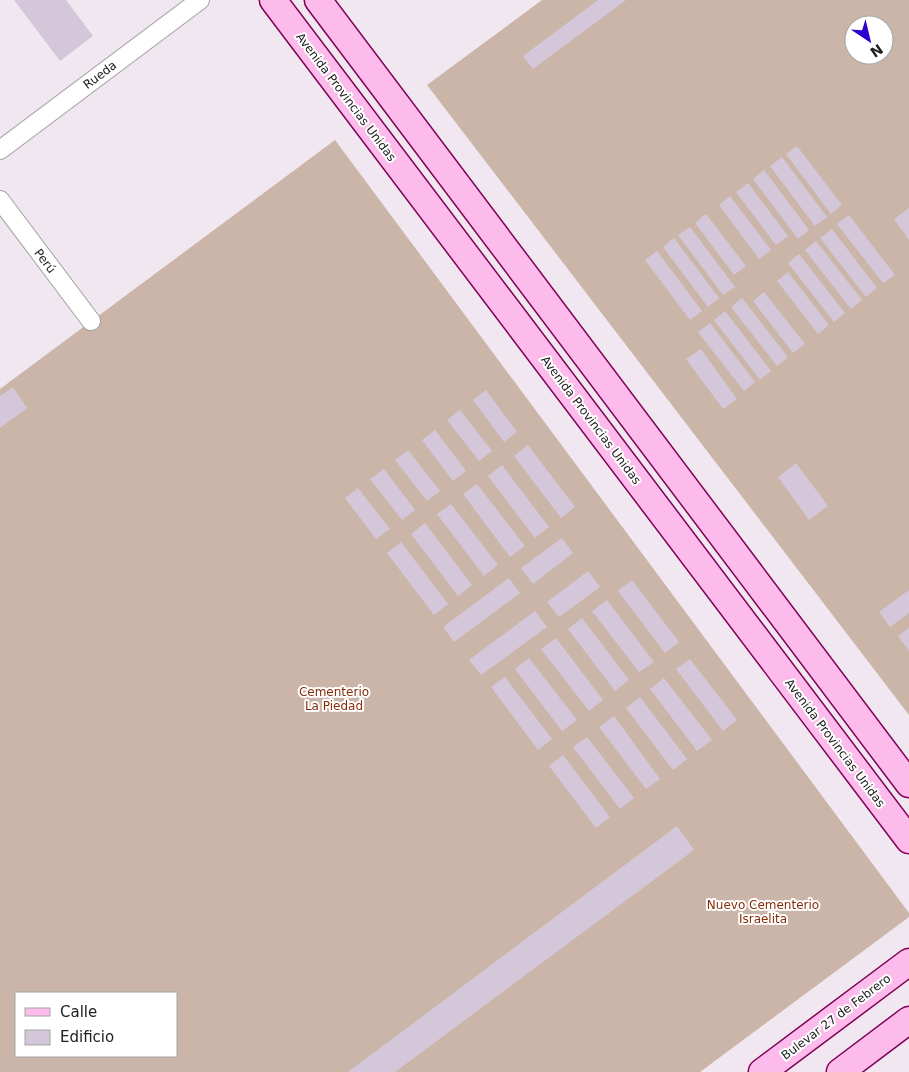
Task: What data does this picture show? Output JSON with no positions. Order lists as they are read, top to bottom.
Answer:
{
  "streets": {
    "main road": ["Avenida Provincias Unidas", "Bulevar 27 de Febrero"],
    "street": ["Rueda", "Perú"]
  },
  "parks": ["Cementerio La Piedad", "Nuevo Cementerio Israelita"],
  "legend": ["Calle", "Edificio"],
  "north": "bottom right"
}
